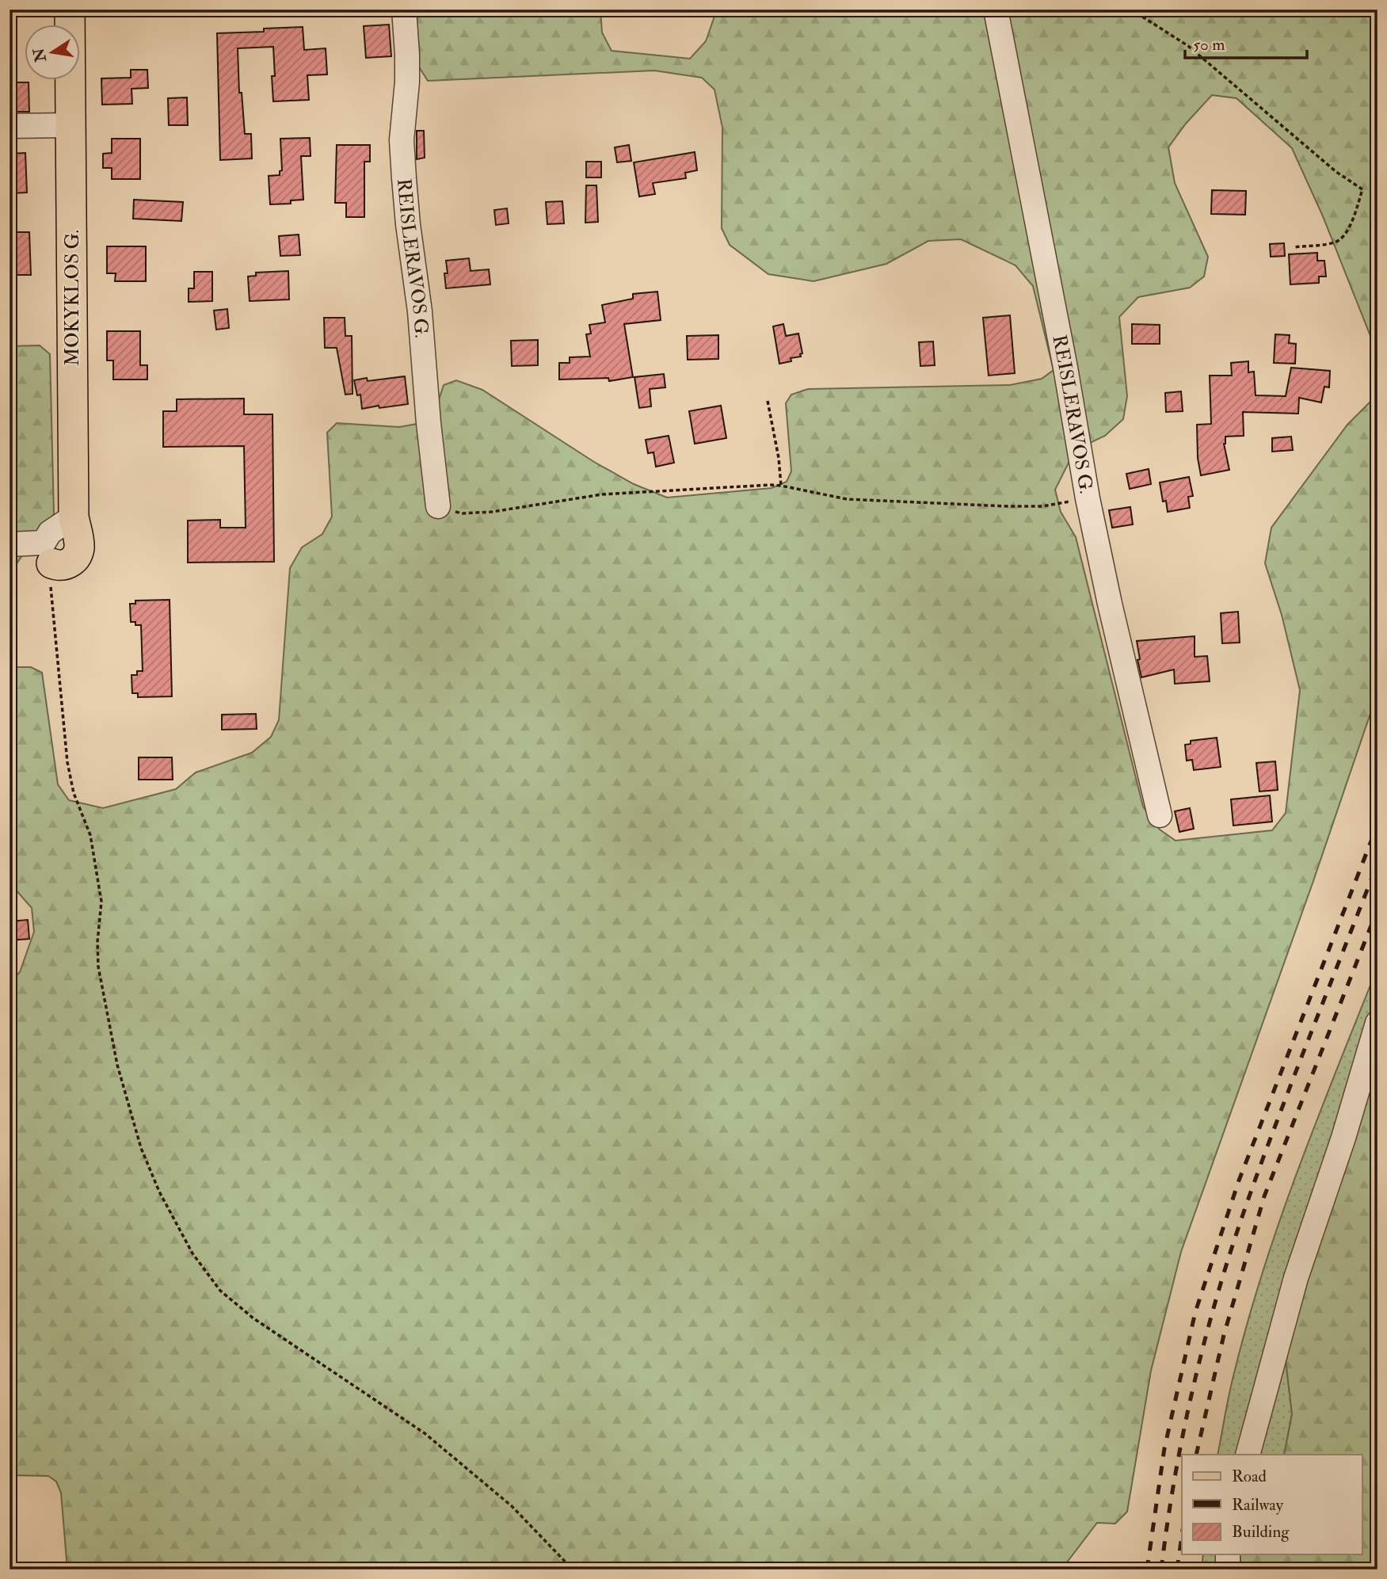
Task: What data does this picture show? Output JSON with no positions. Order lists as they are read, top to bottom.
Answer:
{
  "streets": {
    "main road": ["MOKYKLOS G."],
    "street": ["REISLERAVOS G."]
  },
  "legend": ["Road", "Railway", "Building"],
  "scale_bar": "50 m",
  "north": "left"
}
